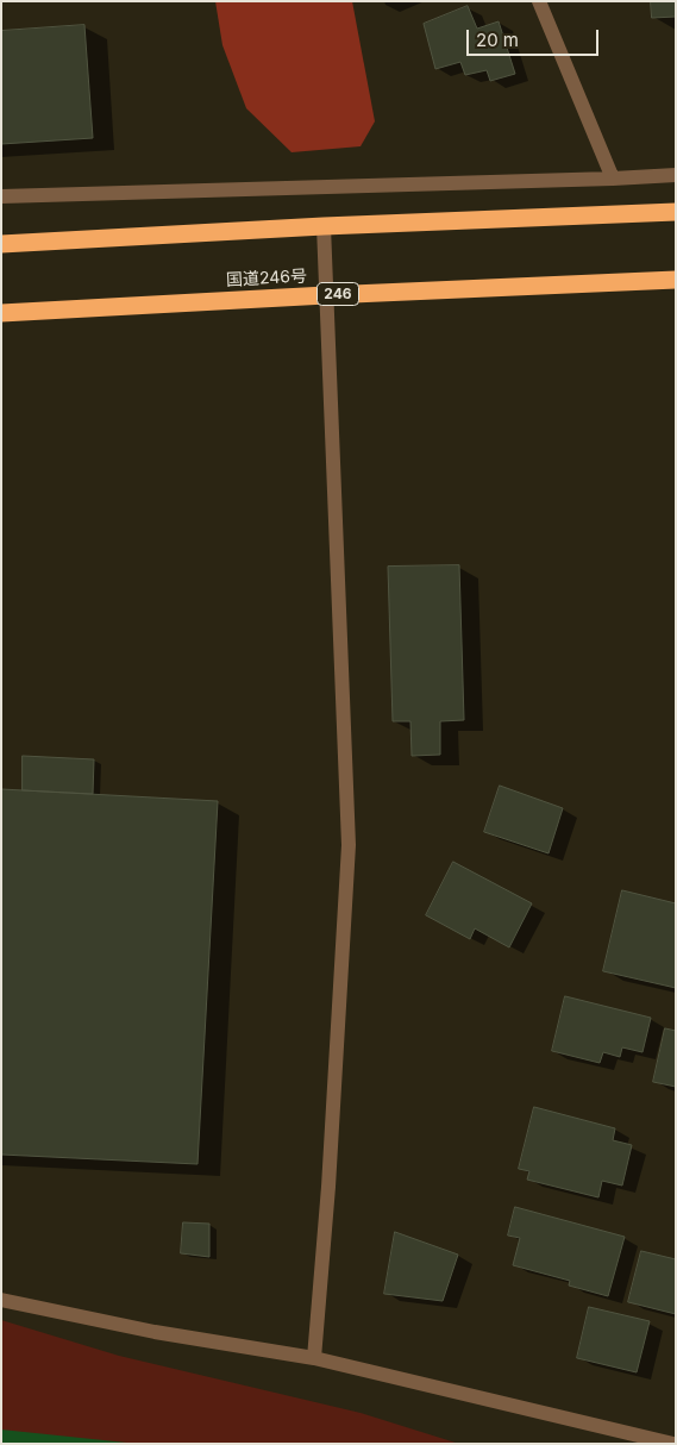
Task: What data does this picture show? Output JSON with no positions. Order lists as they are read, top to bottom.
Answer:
{
  "streets": {
    "highway": ["国道246号", "246"]
  },
  "scale_bar": "20 m"
}
